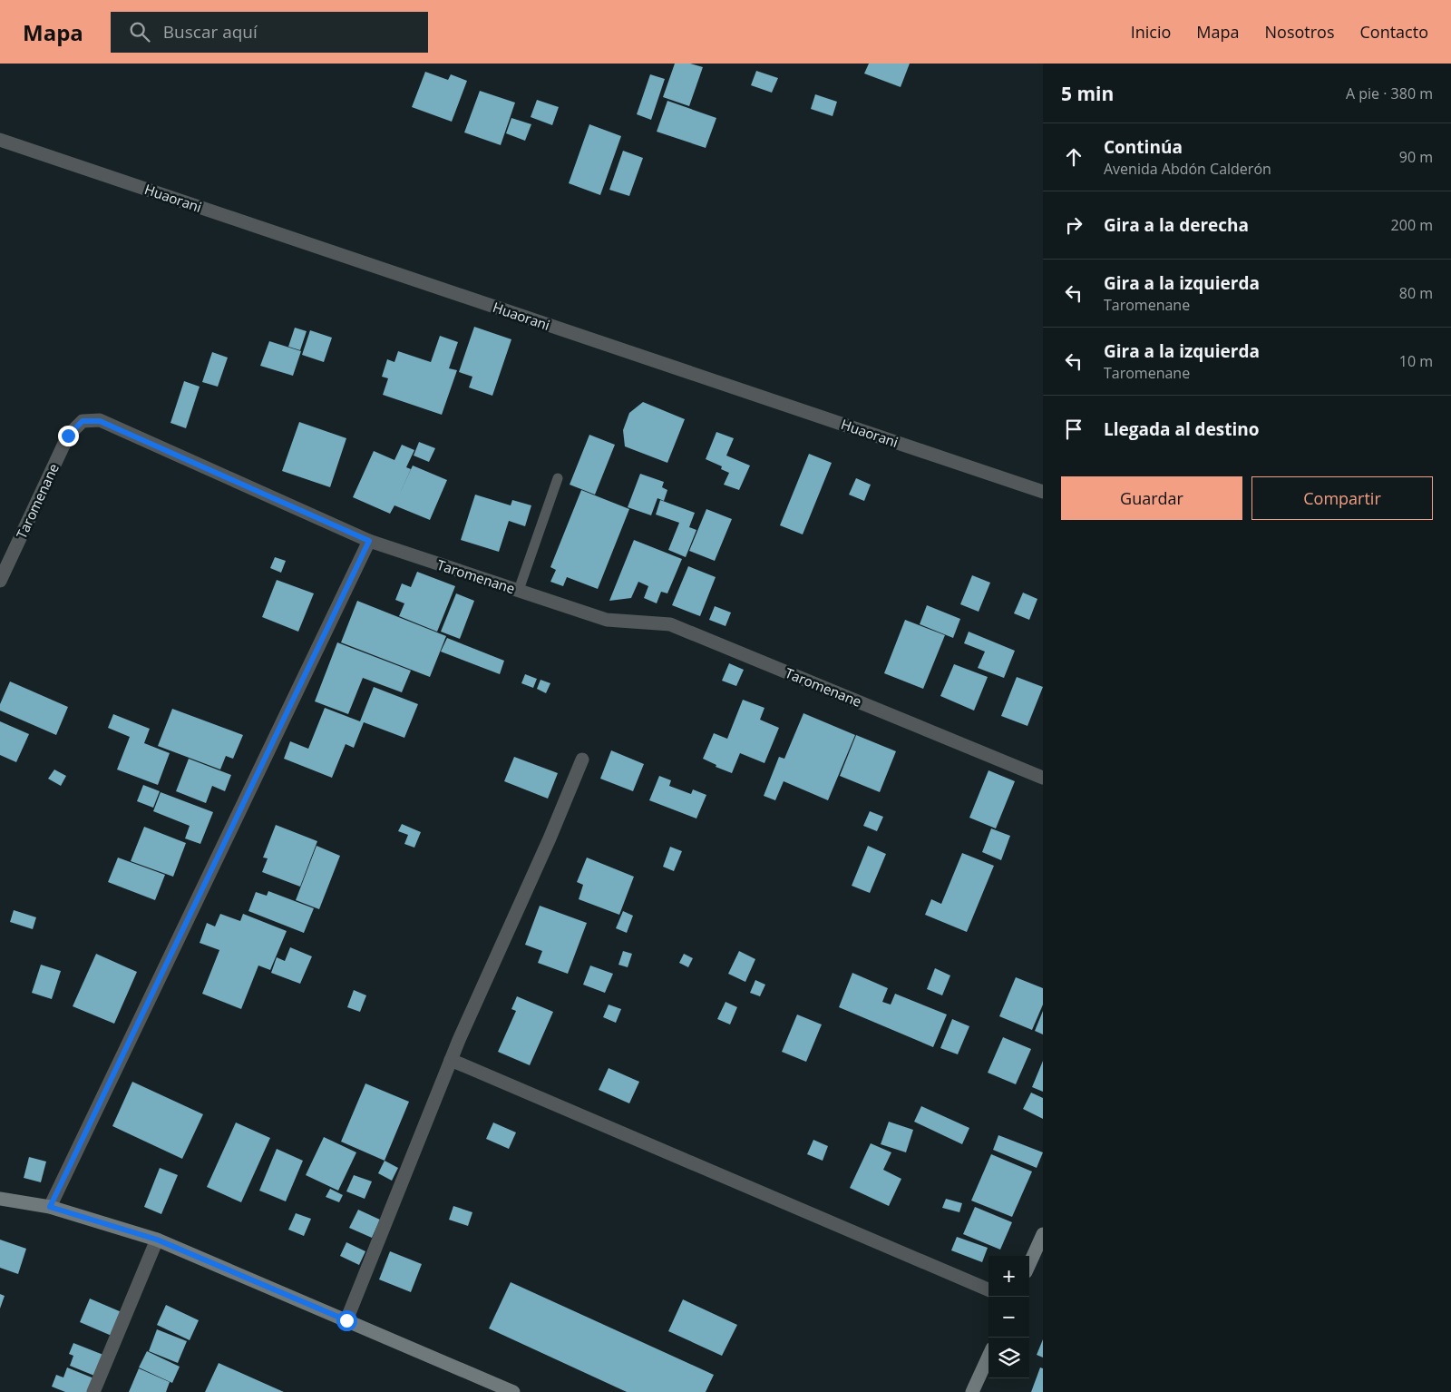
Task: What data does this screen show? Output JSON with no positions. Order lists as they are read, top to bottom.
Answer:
{
  "streets": {
    "street": ["Huaorani", "Taromenane"]
  },
  "page": {
    "header": "Mapa",
    "search": "Buscar aquí",
    "nav": [
      "Inicio",
      "Mapa",
      "Nosotros",
      "Contacto"
    ],
    "heading": ["5 min", "A pie · 380 m"],
    "list": [
      ["Continúa", "Avenida Abdón Calderón", "90 m"],
      ["Gira a la derecha", "200 m"],
      ["Gira a la izquierda", "Taromenane", "80 m"],
      ["Gira a la izquierda", "Taromenane", "10 m"],
      "Llegada al destino"
    ],
    "buttons": ["Guardar", "Compartir"],
    "map_buttons": ["+", "−"]
  }
}
